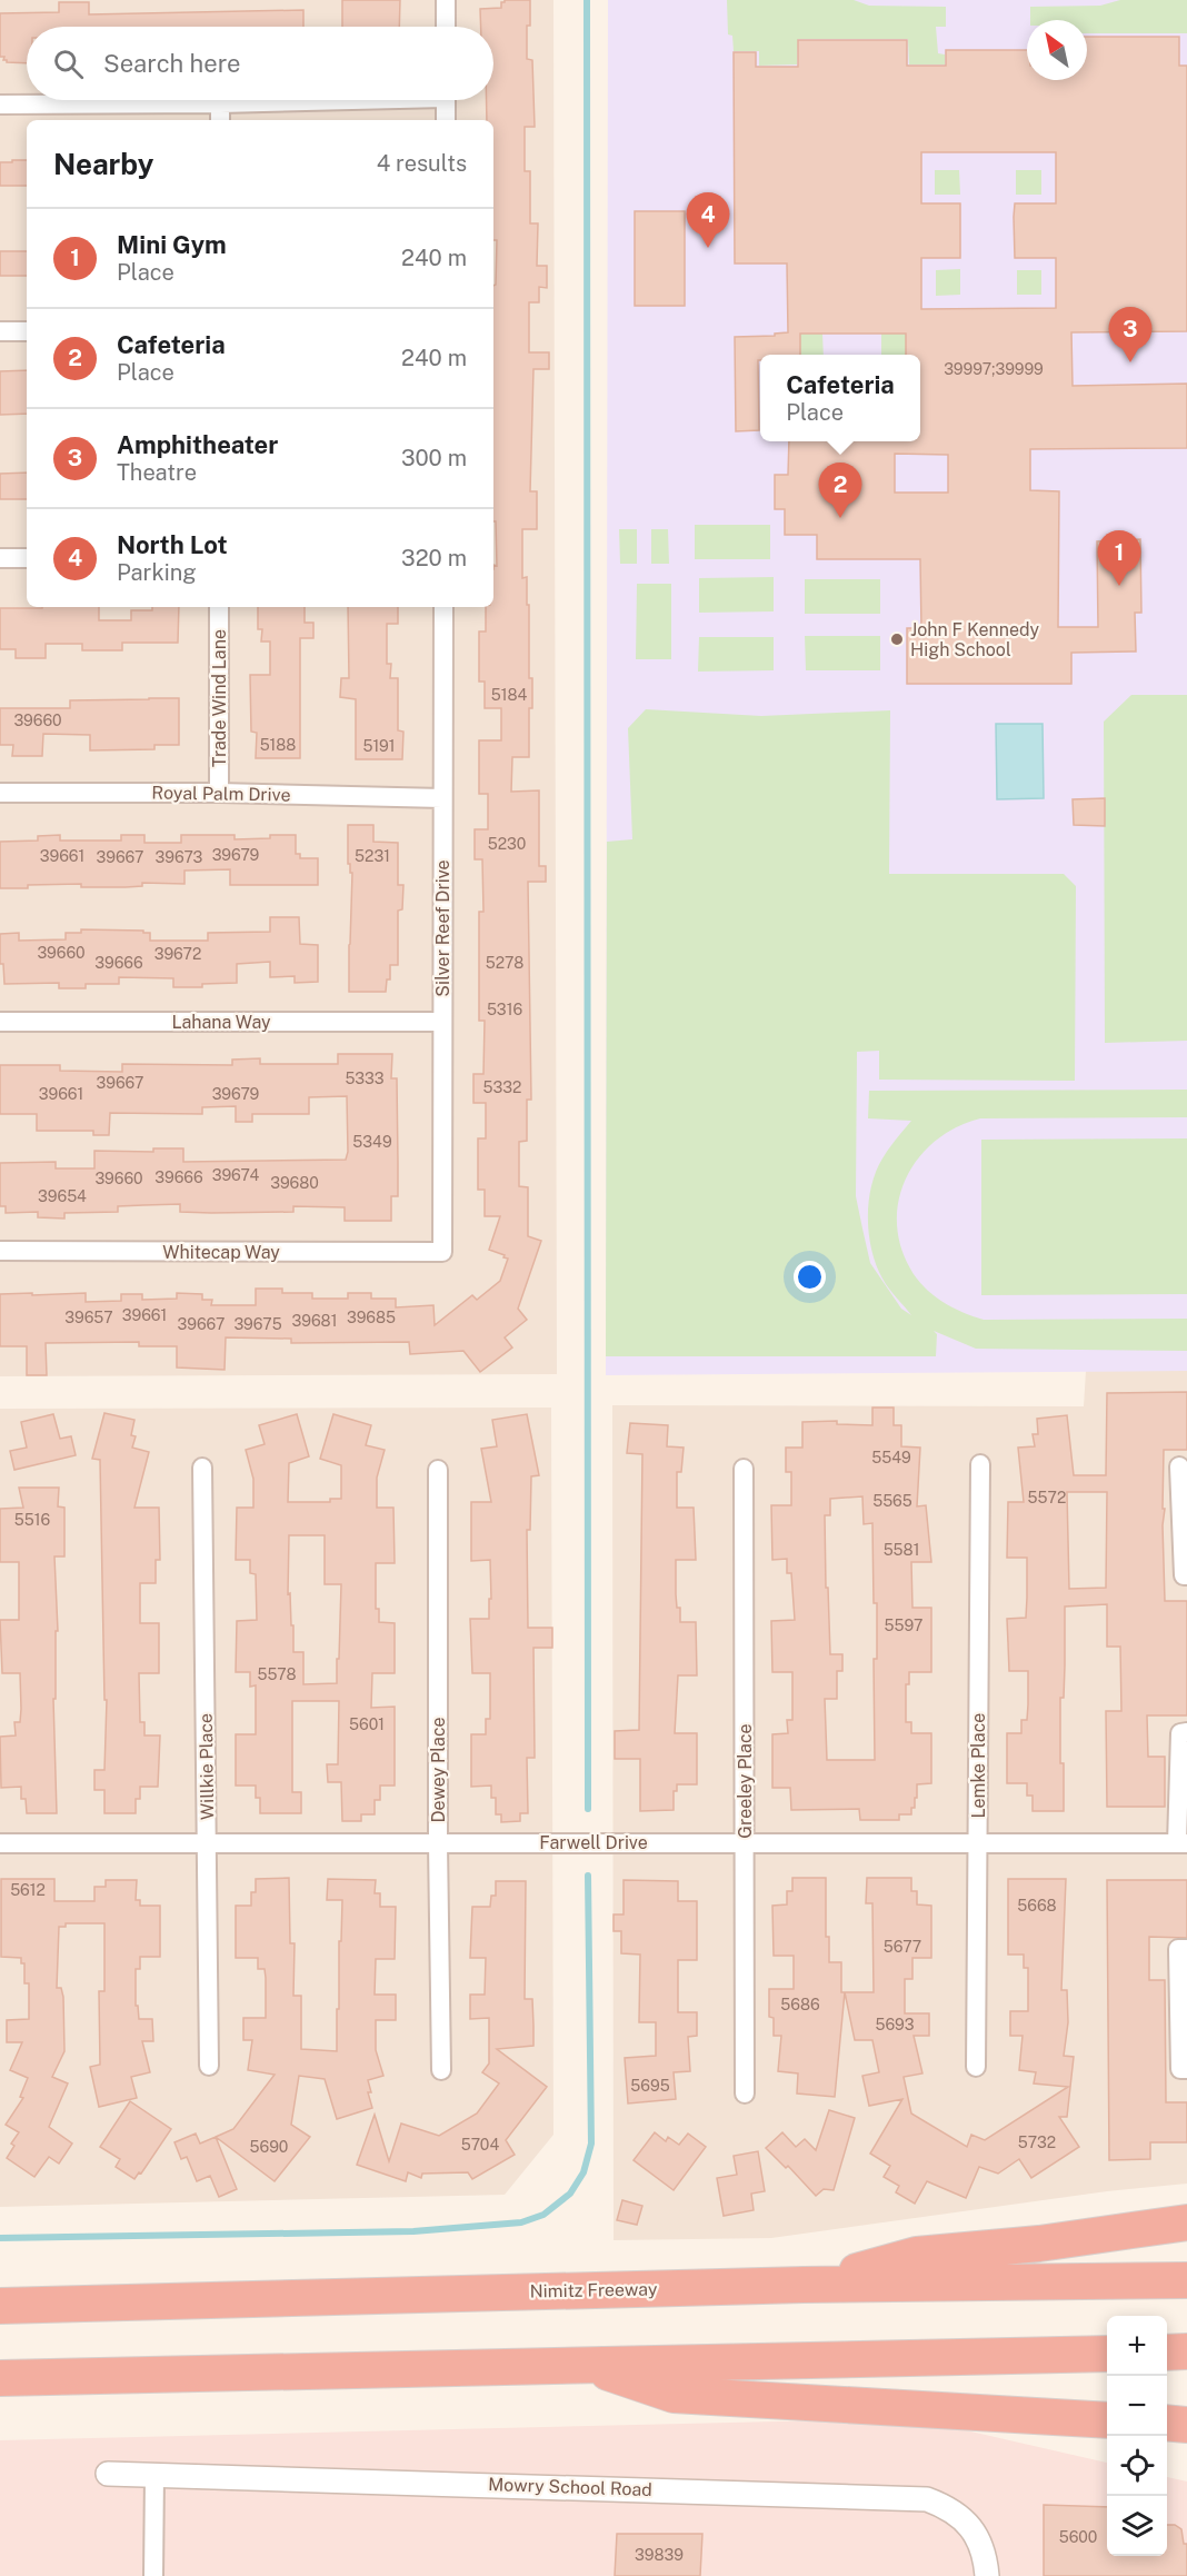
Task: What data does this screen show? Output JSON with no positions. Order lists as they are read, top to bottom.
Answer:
{
  "streets": {
    "highway": ["Nimitz Freeway"],
    "street": [
      "Trade Wind Lane",
      "Royal Palm Drive",
      "Silver Reef Drive",
      "Lahana Way",
      "Whitecap Way",
      "Lemke Place",
      "Willkie Place",
      "Dewey Place",
      "Greeley Place",
      "Farwell Drive",
      "Mowry School Road"
    ]
  },
  "crossings": [
    ["Trade Wind Lane", "Royal Palm Drive"],
    ["Royal Palm Drive", "Silver Reef Drive"],
    ["Silver Reef Drive", "Lahana Way"],
    ["Silver Reef Drive", "Whitecap Way"],
    ["Lemke Place", "Farwell Drive"],
    ["Willkie Place", "Farwell Drive"],
    ["Dewey Place", "Farwell Drive"],
    ["Greeley Place", "Farwell Drive"]
  ],
  "places": ["John F Kennedy High School"],
  "house_numbers": [
    "39997;39999",
    "5184",
    "39660",
    "5188",
    "5191",
    "5230",
    "39679",
    "39661",
    "5231",
    "39667",
    "39673",
    "39660",
    "39672",
    "39666",
    "5278",
    "5316",
    "5333",
    "39667",
    "5332",
    "39661",
    "39679",
    "5349",
    "39674",
    "39666",
    "39660",
    "39680",
    "39654",
    "39661",
    "39657",
    "39685",
    "39681",
    "39667",
    "39675",
    "5549",
    "5572",
    "5565",
    "5516",
    "5581",
    "5597",
    "5578",
    "5601",
    "5612",
    "5668",
    "5677",
    "5686",
    "5693",
    "5695",
    "5732",
    "5704",
    "5690",
    "5600",
    "39839"
  ],
  "north": "top left",
  "page": {
    "search": "Search here",
    "heading": ["Nearby", "4 results"],
    "pins": [
      "4",
      "3",
      "2",
      "1"
    ],
    "list": [
      {
        "mark": "1",
        "name": "Mini Gym",
        "note": "Place",
        "value": "240 m"
      },
      {
        "mark": "2",
        "name": "Cafeteria",
        "note": "Place",
        "value": "240 m"
      },
      {
        "mark": "3",
        "name": "Amphitheater",
        "note": "Theatre",
        "value": "300 m"
      },
      {
        "mark": "4",
        "name": "North Lot",
        "note": "Parking",
        "value": "320 m"
      }
    ],
    "popup": ["Cafeteria", "Place"],
    "map_buttons": ["+", "−"]
  }
}
